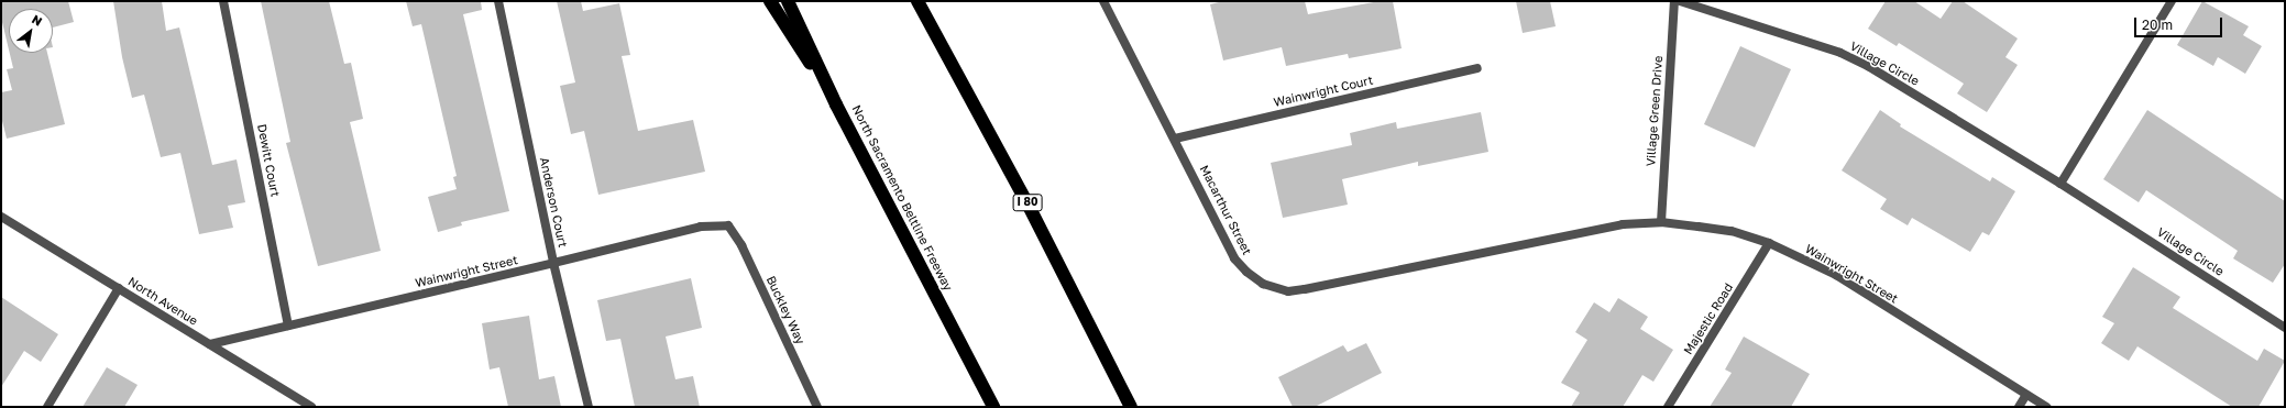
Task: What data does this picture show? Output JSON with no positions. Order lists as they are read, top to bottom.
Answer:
{
  "streets": {
    "highway": ["North Sacramento Beltline Freeway", "I 80"],
    "street": [
      "Village Circle",
      "Wainwright Court",
      "Village Green Drive",
      "Dewitt Court",
      "Anderson Court",
      "Macarthur Street",
      "Wainwright Street",
      "North Avenue",
      "Buckley Way",
      "Majestic Road"
    ]
  },
  "crossings": [
    ["Wainwright Court", "Macarthur Street"],
    ["Village Green Drive", "Wainwright Street"],
    ["Dewitt Court", "Wainwright Street"],
    ["Anderson Court", "Wainwright Street"],
    ["Macarthur Street", "Wainwright Street"],
    ["Wainwright Street", "North Avenue"],
    ["Wainwright Street", "Buckley Way"],
    ["Wainwright Street", "Majestic Road"]
  ],
  "scale_bar": "20 m",
  "north": "top right"
}
